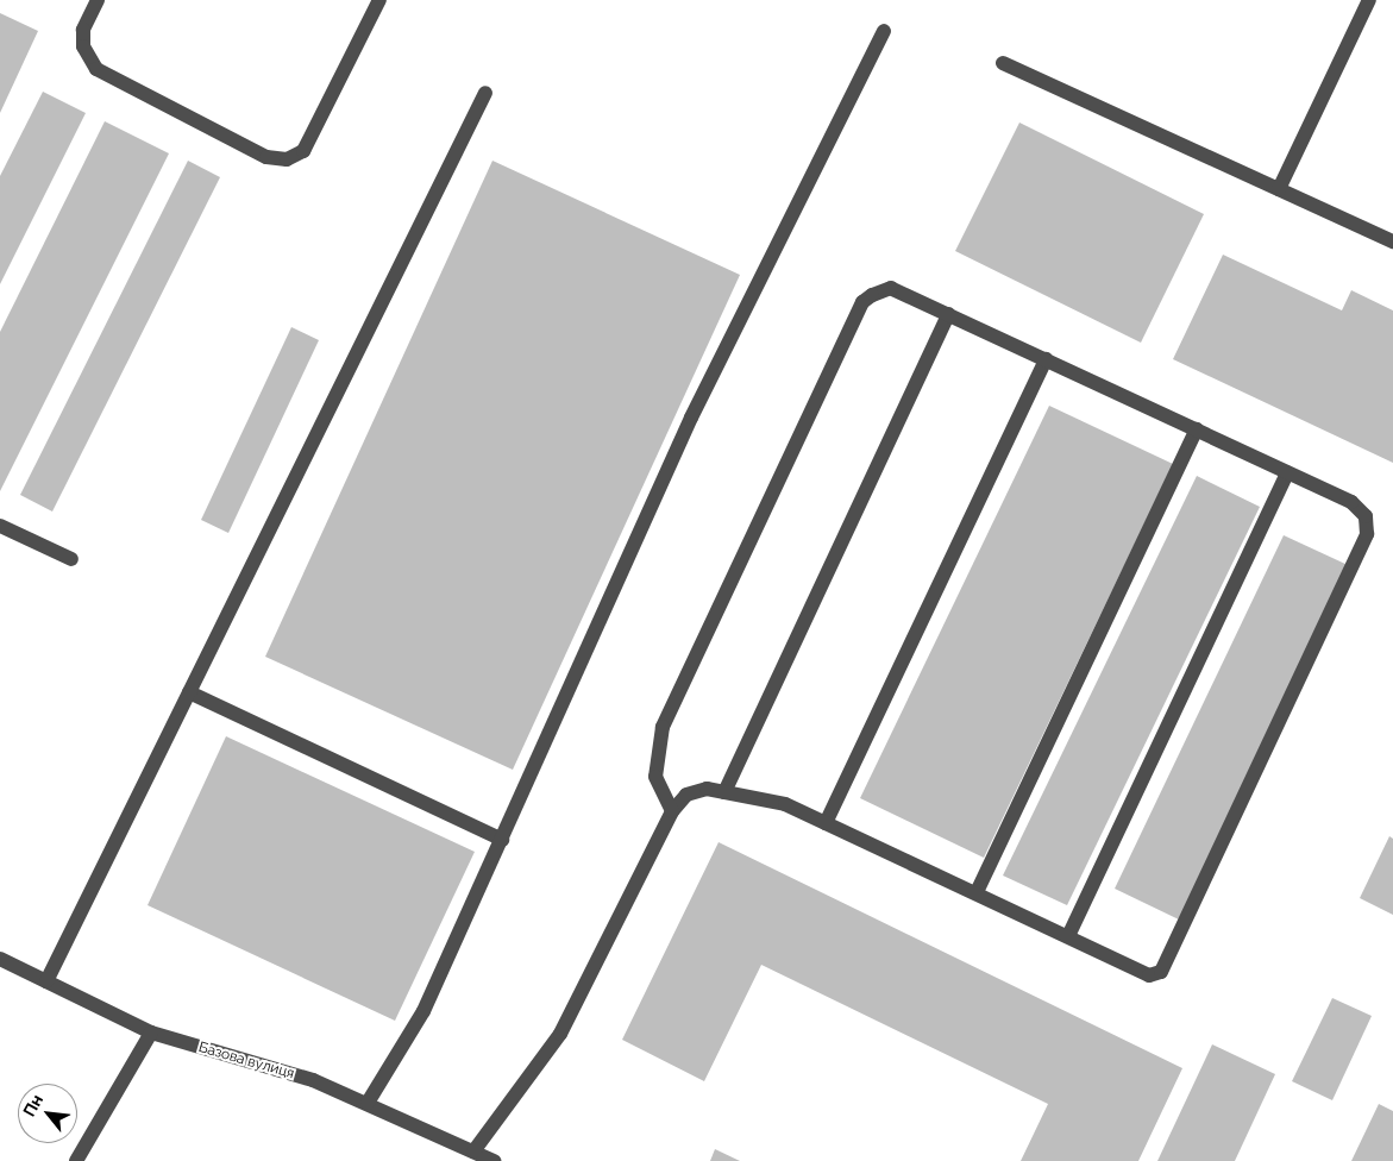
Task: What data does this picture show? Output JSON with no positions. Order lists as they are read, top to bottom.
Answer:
{
  "streets": {
    "street": ["Базова вулиця"]
  },
  "north": "top left"
}
